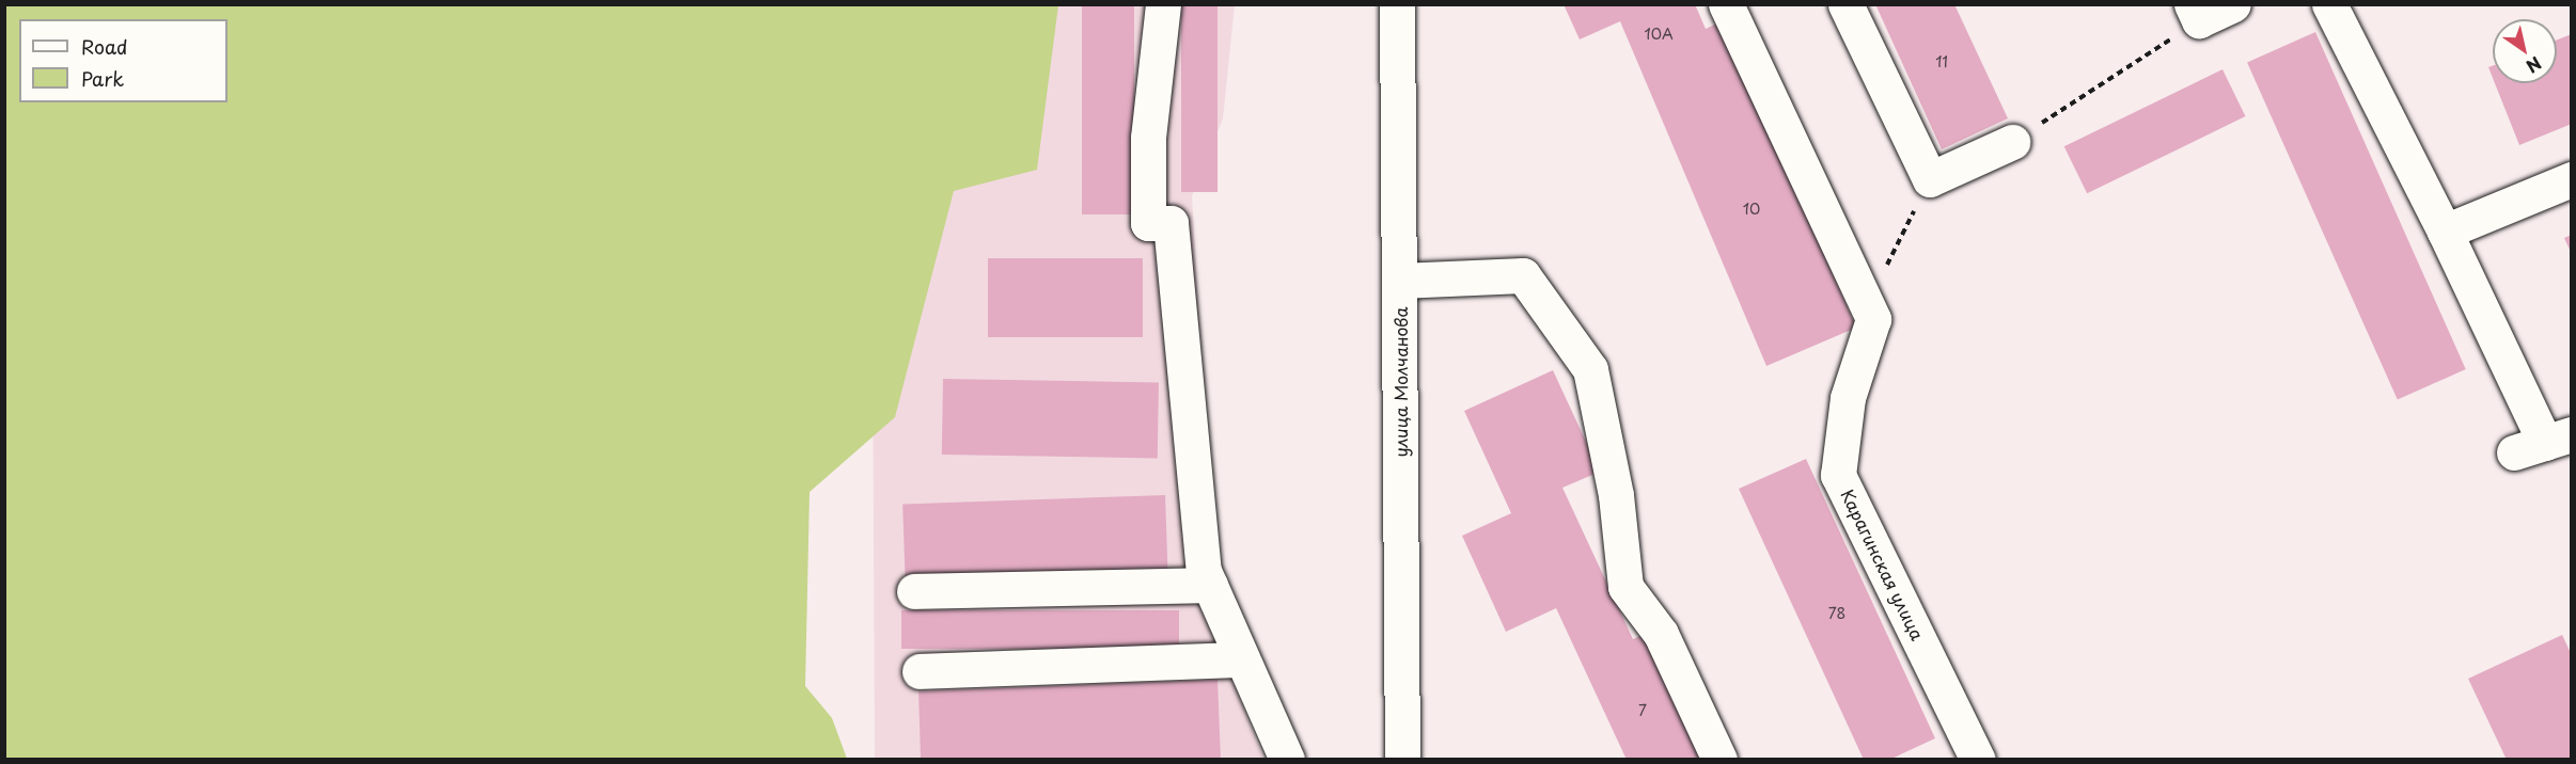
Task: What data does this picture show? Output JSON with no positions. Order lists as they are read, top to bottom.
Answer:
{
  "streets": {
    "street": ["улица Молчанова", "Карагинская улица"]
  },
  "house_numbers": [
    "10А",
    "11",
    "10",
    "78",
    "7"
  ],
  "legend": ["Road", "Park"],
  "north": "bottom right"
}
